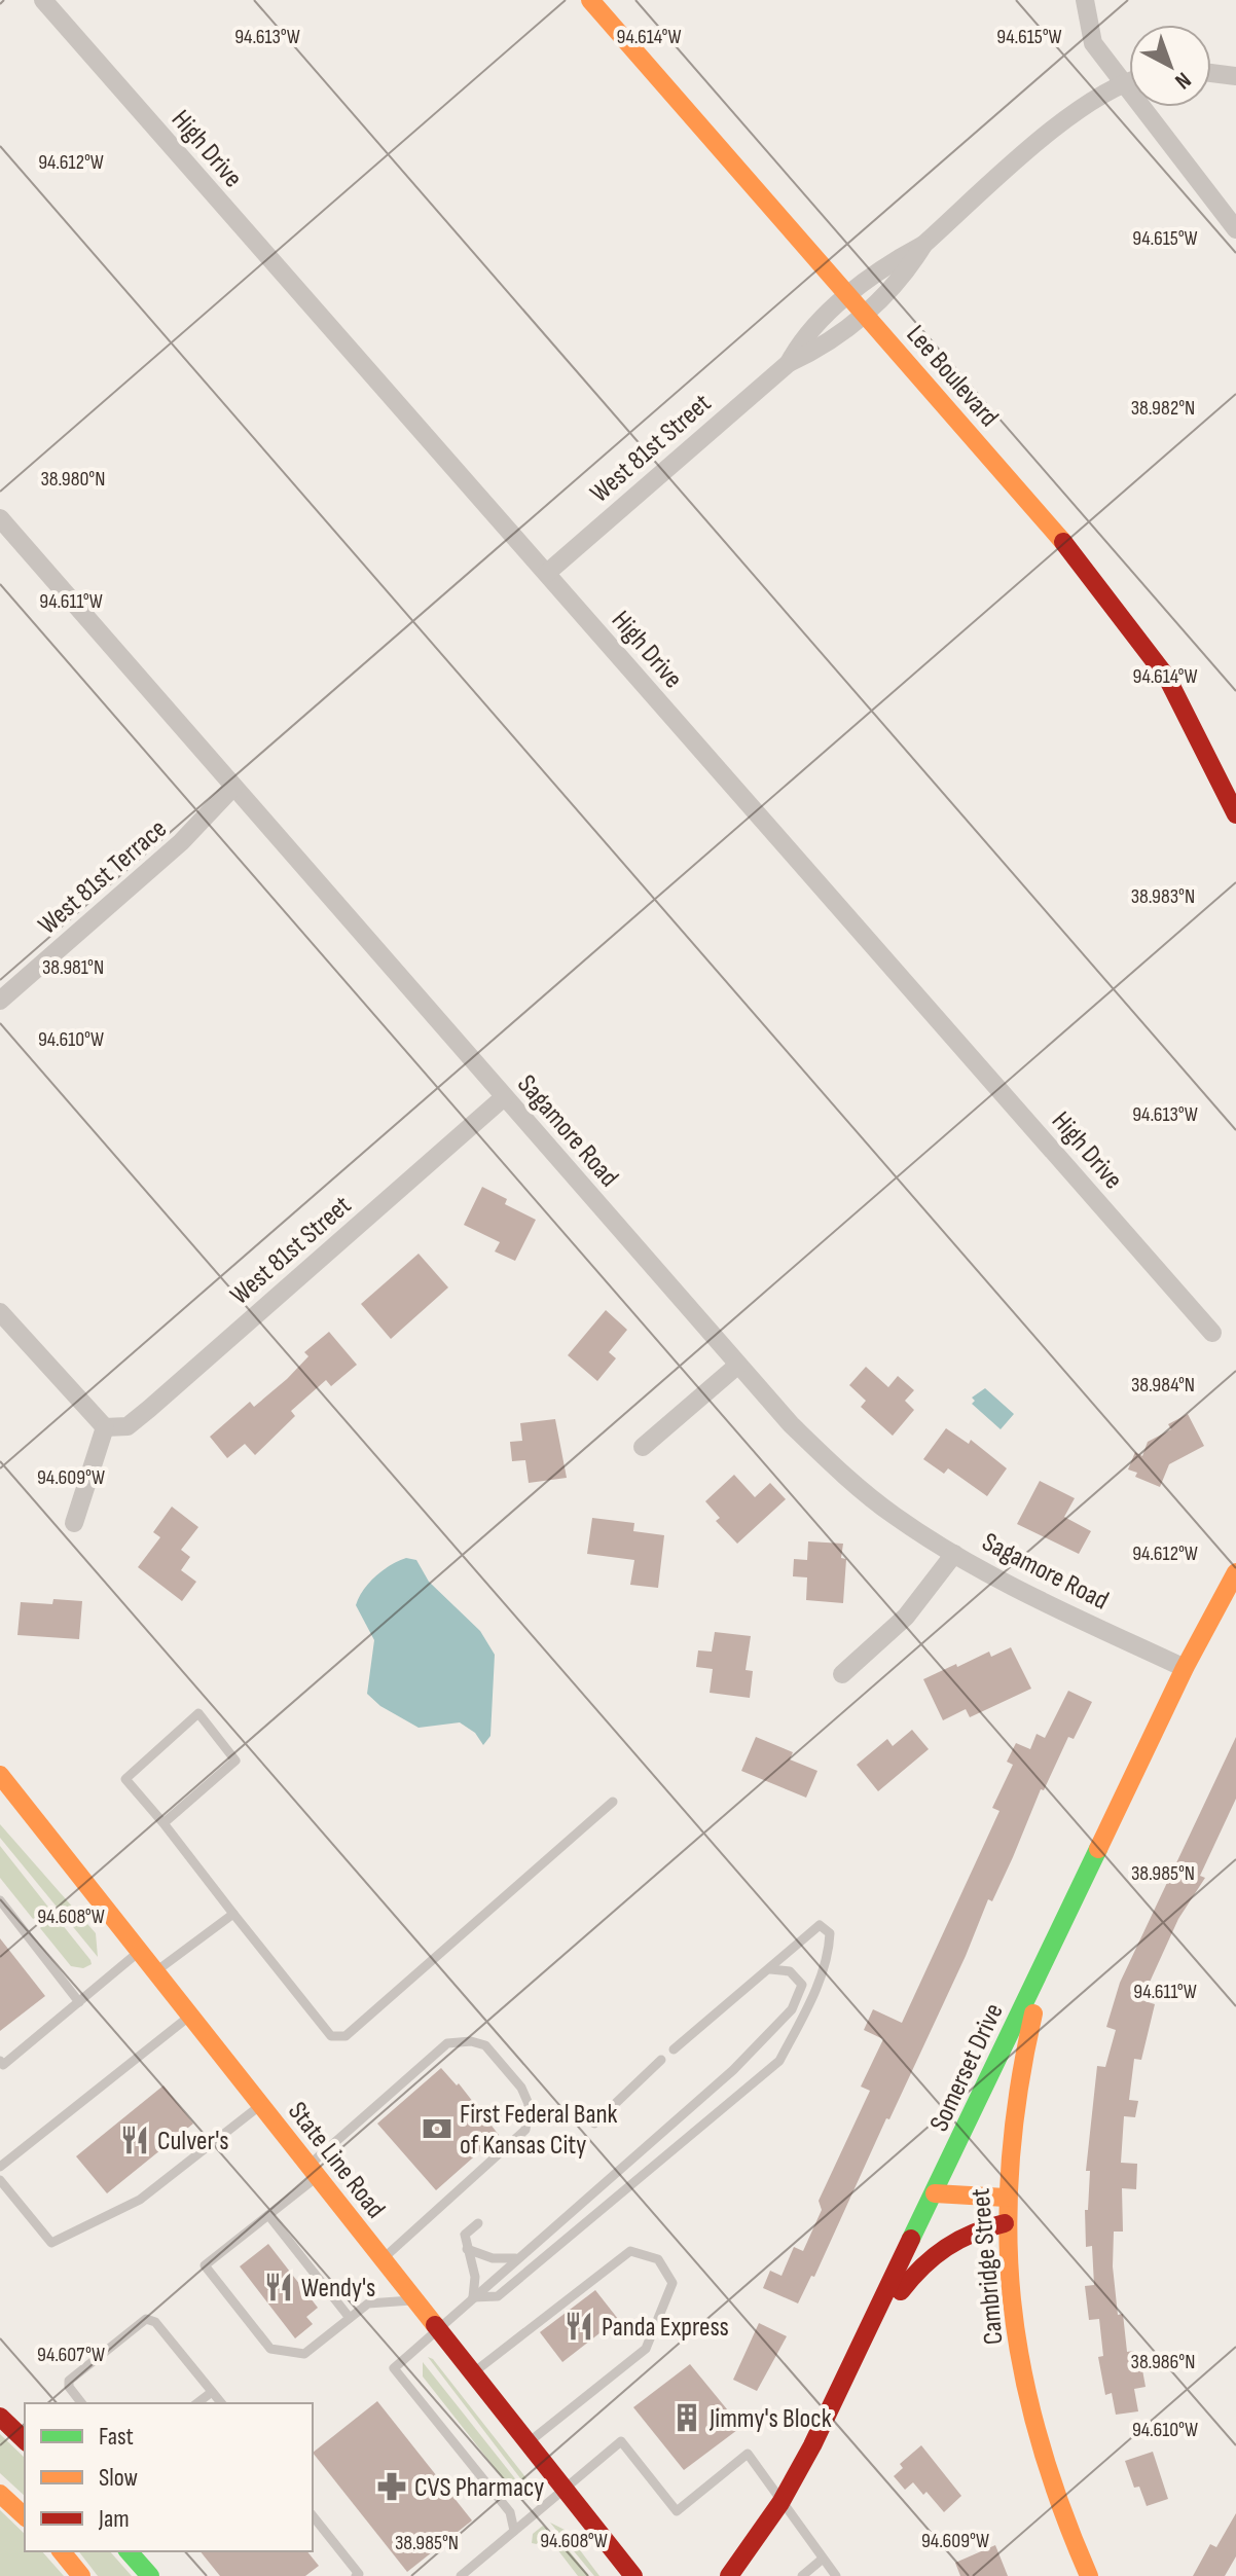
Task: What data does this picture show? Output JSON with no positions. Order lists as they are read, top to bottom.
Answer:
{
  "streets": {
    "street": [
      "High Drive",
      "Lee Boulevard",
      "West 81st Street",
      "West 81st Terrace",
      "Sagamore Road",
      "Somerset Drive",
      "State Line Road",
      "Cambridge Street"
    ]
  },
  "crossings": [
    ["High Drive", "West 81st Street"],
    ["Lee Boulevard", "West 81st Street"],
    ["West 81st Street", "Sagamore Road"],
    ["West 81st Terrace", "Sagamore Road"],
    ["Sagamore Road", "Somerset Drive"],
    ["Somerset Drive", "Cambridge Street"]
  ],
  "places": {
    "bank": ["First Federal Bank of Kansas City"],
    "restaurant": ["Culver's", "Wendy's", "Panda Express"],
    "building": ["Jimmy's Block"],
    "pharmacy": ["CVS Pharmacy"]
  },
  "legend": ["Fast", "Slow", "Jam"],
  "north": "bottom right",
  "coordinates": [
    "94.613°W",
    "94.614°W",
    "94.615°W",
    "94.612°W",
    "38.982°N",
    "38.980°N",
    "94.611°W",
    "38.983°N",
    "38.981°N",
    "94.610°W",
    "38.984°N",
    "94.609°W",
    "38.985°N",
    "94.608°W",
    "94.607°W",
    "38.986°N"
  ]
}
